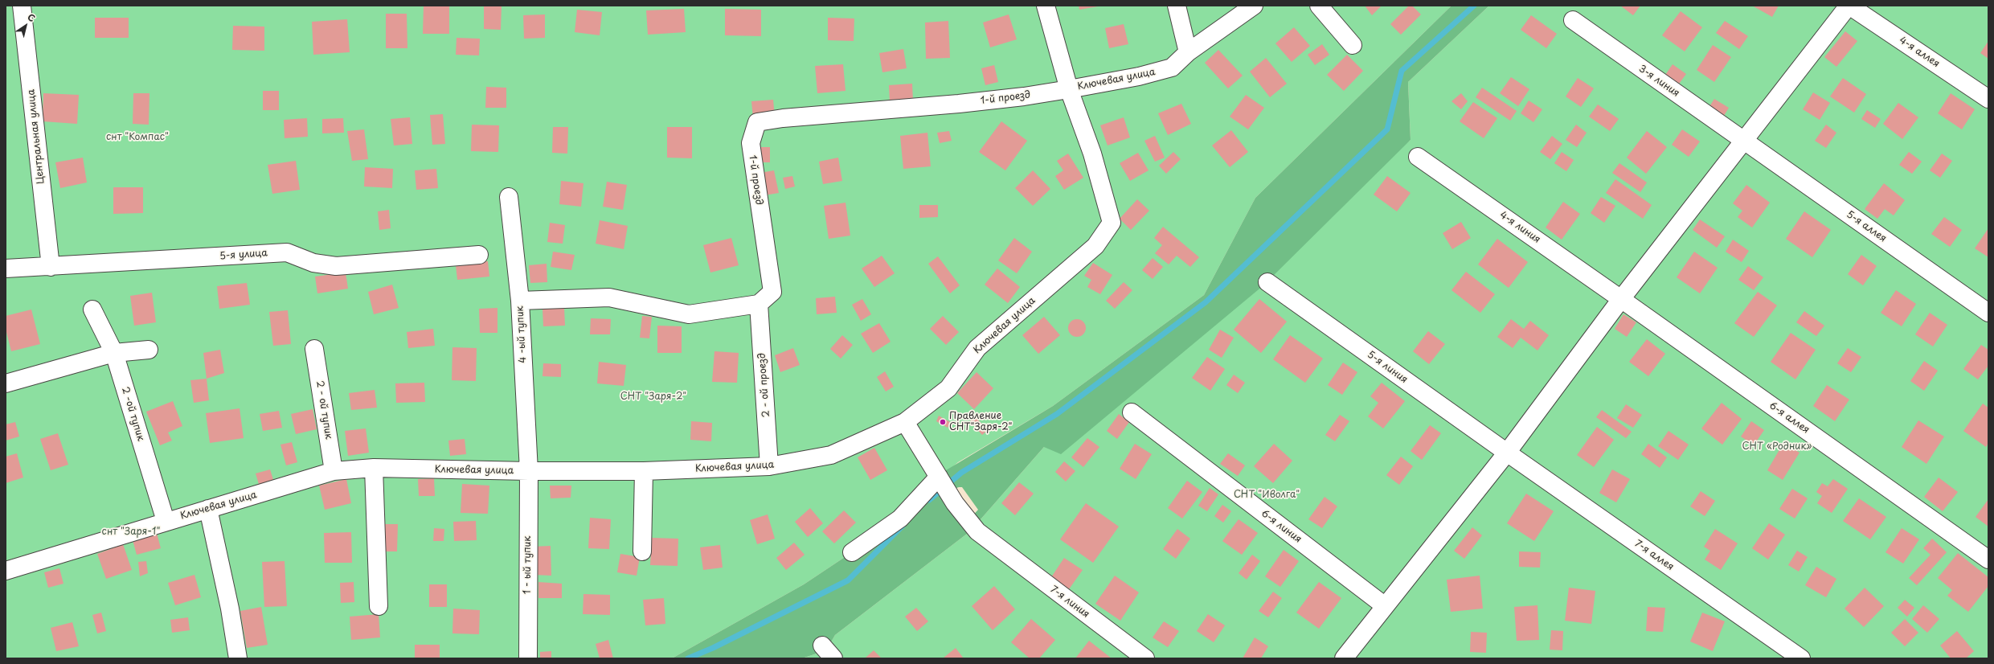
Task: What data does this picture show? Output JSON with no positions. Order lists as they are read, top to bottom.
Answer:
{
  "streets": {
    "street": [
      "4-я аллея",
      "Ключевая улица",
      "3-я линия",
      "1-й проезд",
      "Центральная улица",
      "5-я аллея",
      "4-я линия",
      "5-я улица",
      "4 -ый тупик",
      "5-я линия",
      "2 - ой проезд",
      "2 - ой тупик",
      "2 -ой тупик",
      "6-я аллея",
      "6-я линия",
      "7-я аллея",
      "1 - ый тупик",
      "7-я линия"
    ]
  },
  "crossings": [
    ["Ключевая улица", "1-й проезд"],
    ["Ключевая улица", "4 -ый тупик"],
    ["Ключевая улица", "2 - ой проезд"],
    ["Ключевая улица", "2 - ой тупик"],
    ["Ключевая улица", "2 -ой тупик"],
    ["Ключевая улица", "1 - ый тупик"],
    ["Ключевая улица", "7-я линия"],
    ["3-я линия", "5-я аллея"],
    ["1-й проезд", "2 - ой проезд"],
    ["Центральная улица", "5-я улица"],
    ["4-я линия", "6-я аллея"],
    ["4 -ый тупик", "1 - ый тупик"],
    ["5-я линия", "7-я аллея"]
  ],
  "parks": [
    "снт \"Компас\"",
    "СНТ \"Заря-2\"",
    "СНТ «Родник»",
    "СНТ \"Иволга\"",
    "снт \"Заря-1\""
  ],
  "places": ["Правление СНТ\"Заря-2\""],
  "north": "top right"
}
